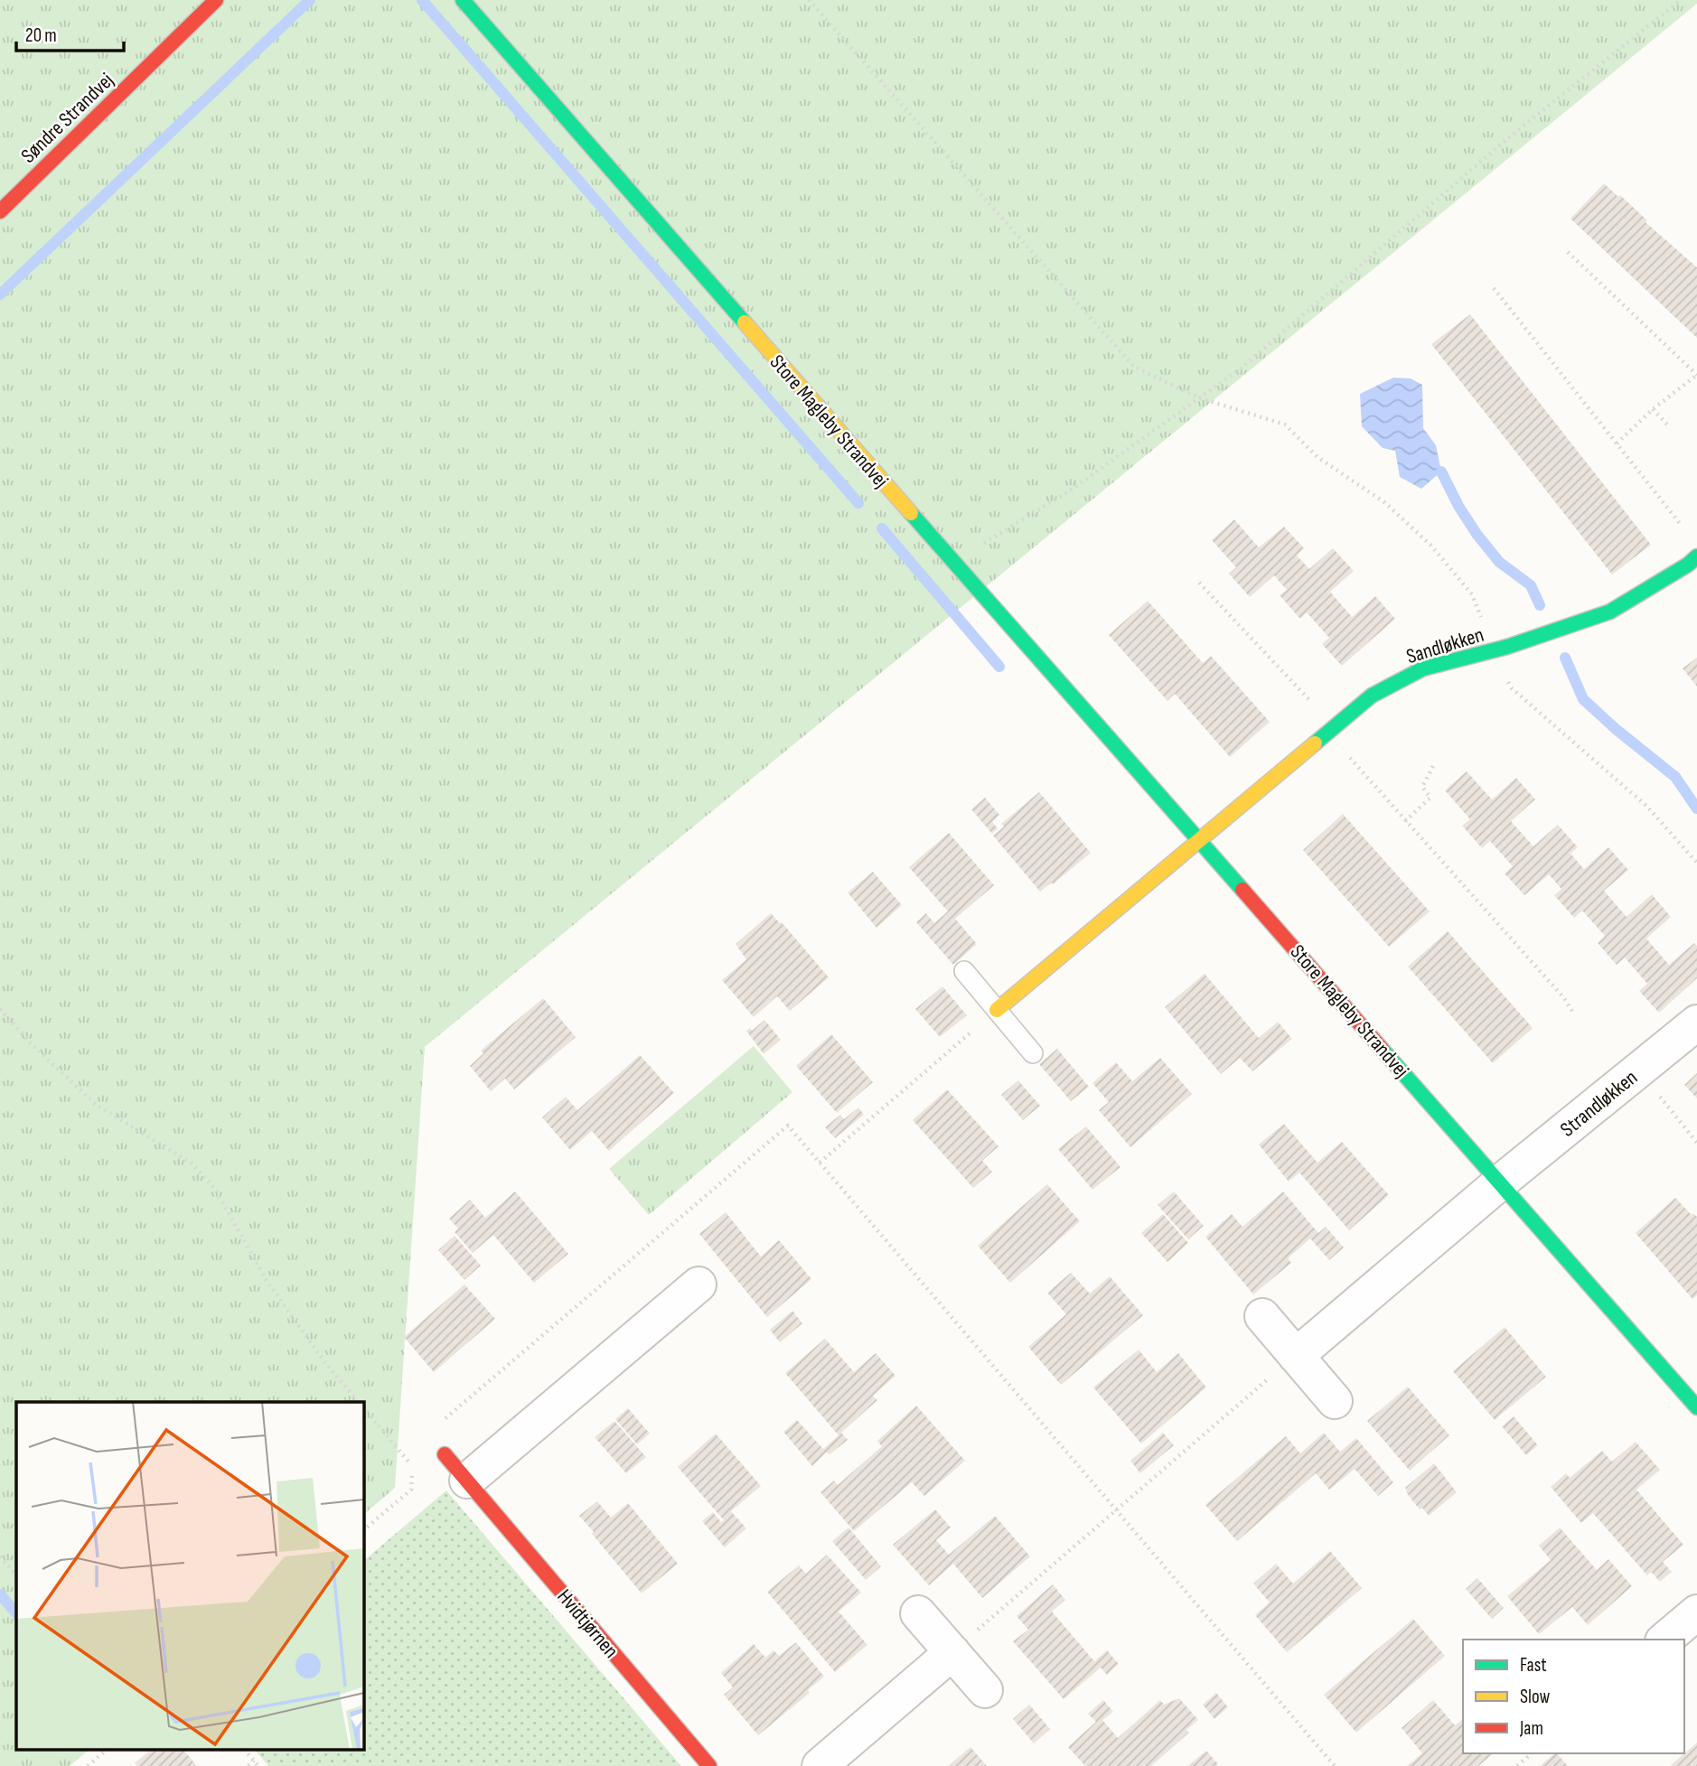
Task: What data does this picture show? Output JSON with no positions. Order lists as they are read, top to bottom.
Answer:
{
  "streets": {
    "street": [
      "Søndre Strandvej",
      "Store Magleby Strandvej",
      "Sandløkken",
      "Strandløkken",
      "Hvidtjørnen"
    ]
  },
  "crossings": [
    ["Store Magleby Strandvej", "Sandløkken"],
    ["Store Magleby Strandvej", "Strandløkken"]
  ],
  "legend": ["Fast", "Slow", "Jam"],
  "scale_bar": "20 m"
}
